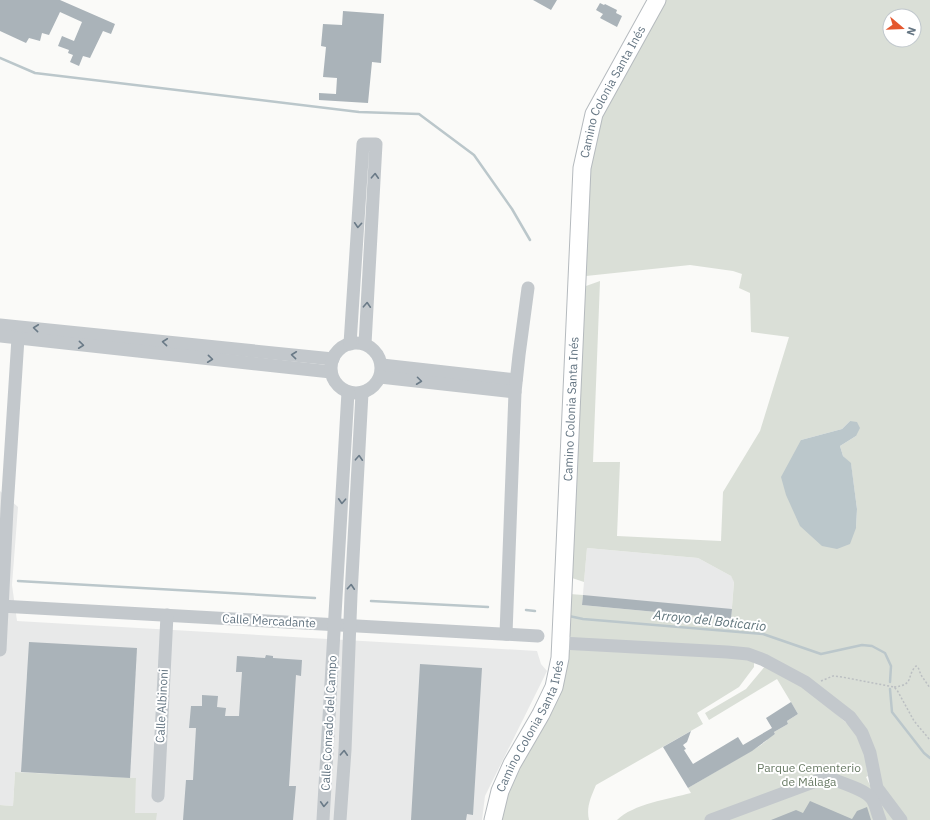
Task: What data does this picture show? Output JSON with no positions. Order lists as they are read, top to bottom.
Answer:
{
  "streets": {
    "main road": ["Camino Colonia Santa Inés"],
    "street": ["Calle Mercadante", "Calle Albinoni", "Calle Conrado del Campo"]
  },
  "crossings": [
    ["Calle Mercadante", "Calle Albinoni"],
    ["Calle Mercadante", "Calle Conrado del Campo"]
  ],
  "water": ["Arroyo del Boticario"],
  "parks": ["Parque Cementerio de Málaga"],
  "north": "right"
}
